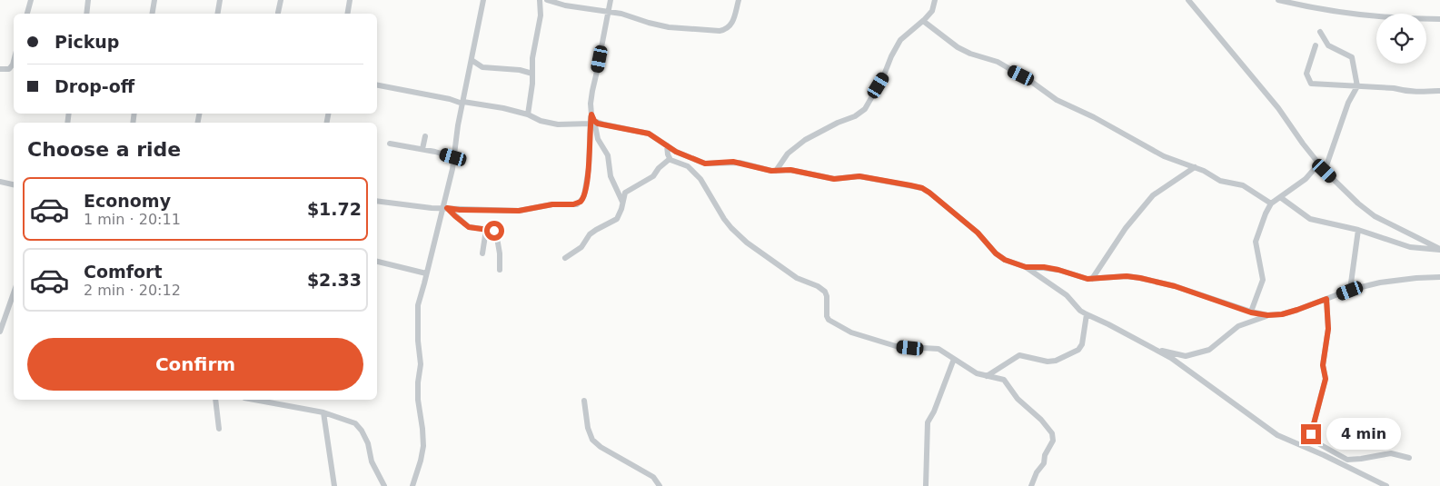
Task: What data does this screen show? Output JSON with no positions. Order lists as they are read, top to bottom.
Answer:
{
  "page": {
    "banner": ["Pickup", "Drop-off"],
    "heading": "Choose a ride",
    "list": [
      {
        "name": "Economy",
        "note": "1 min · 20:11",
        "value": "$1.72"
      },
      {
        "name": "Comfort",
        "note": "2 min · 20:12",
        "value": "$2.33"
      }
    ],
    "buttons": "Confirm",
    "bubble": "4 min"
  }
}
